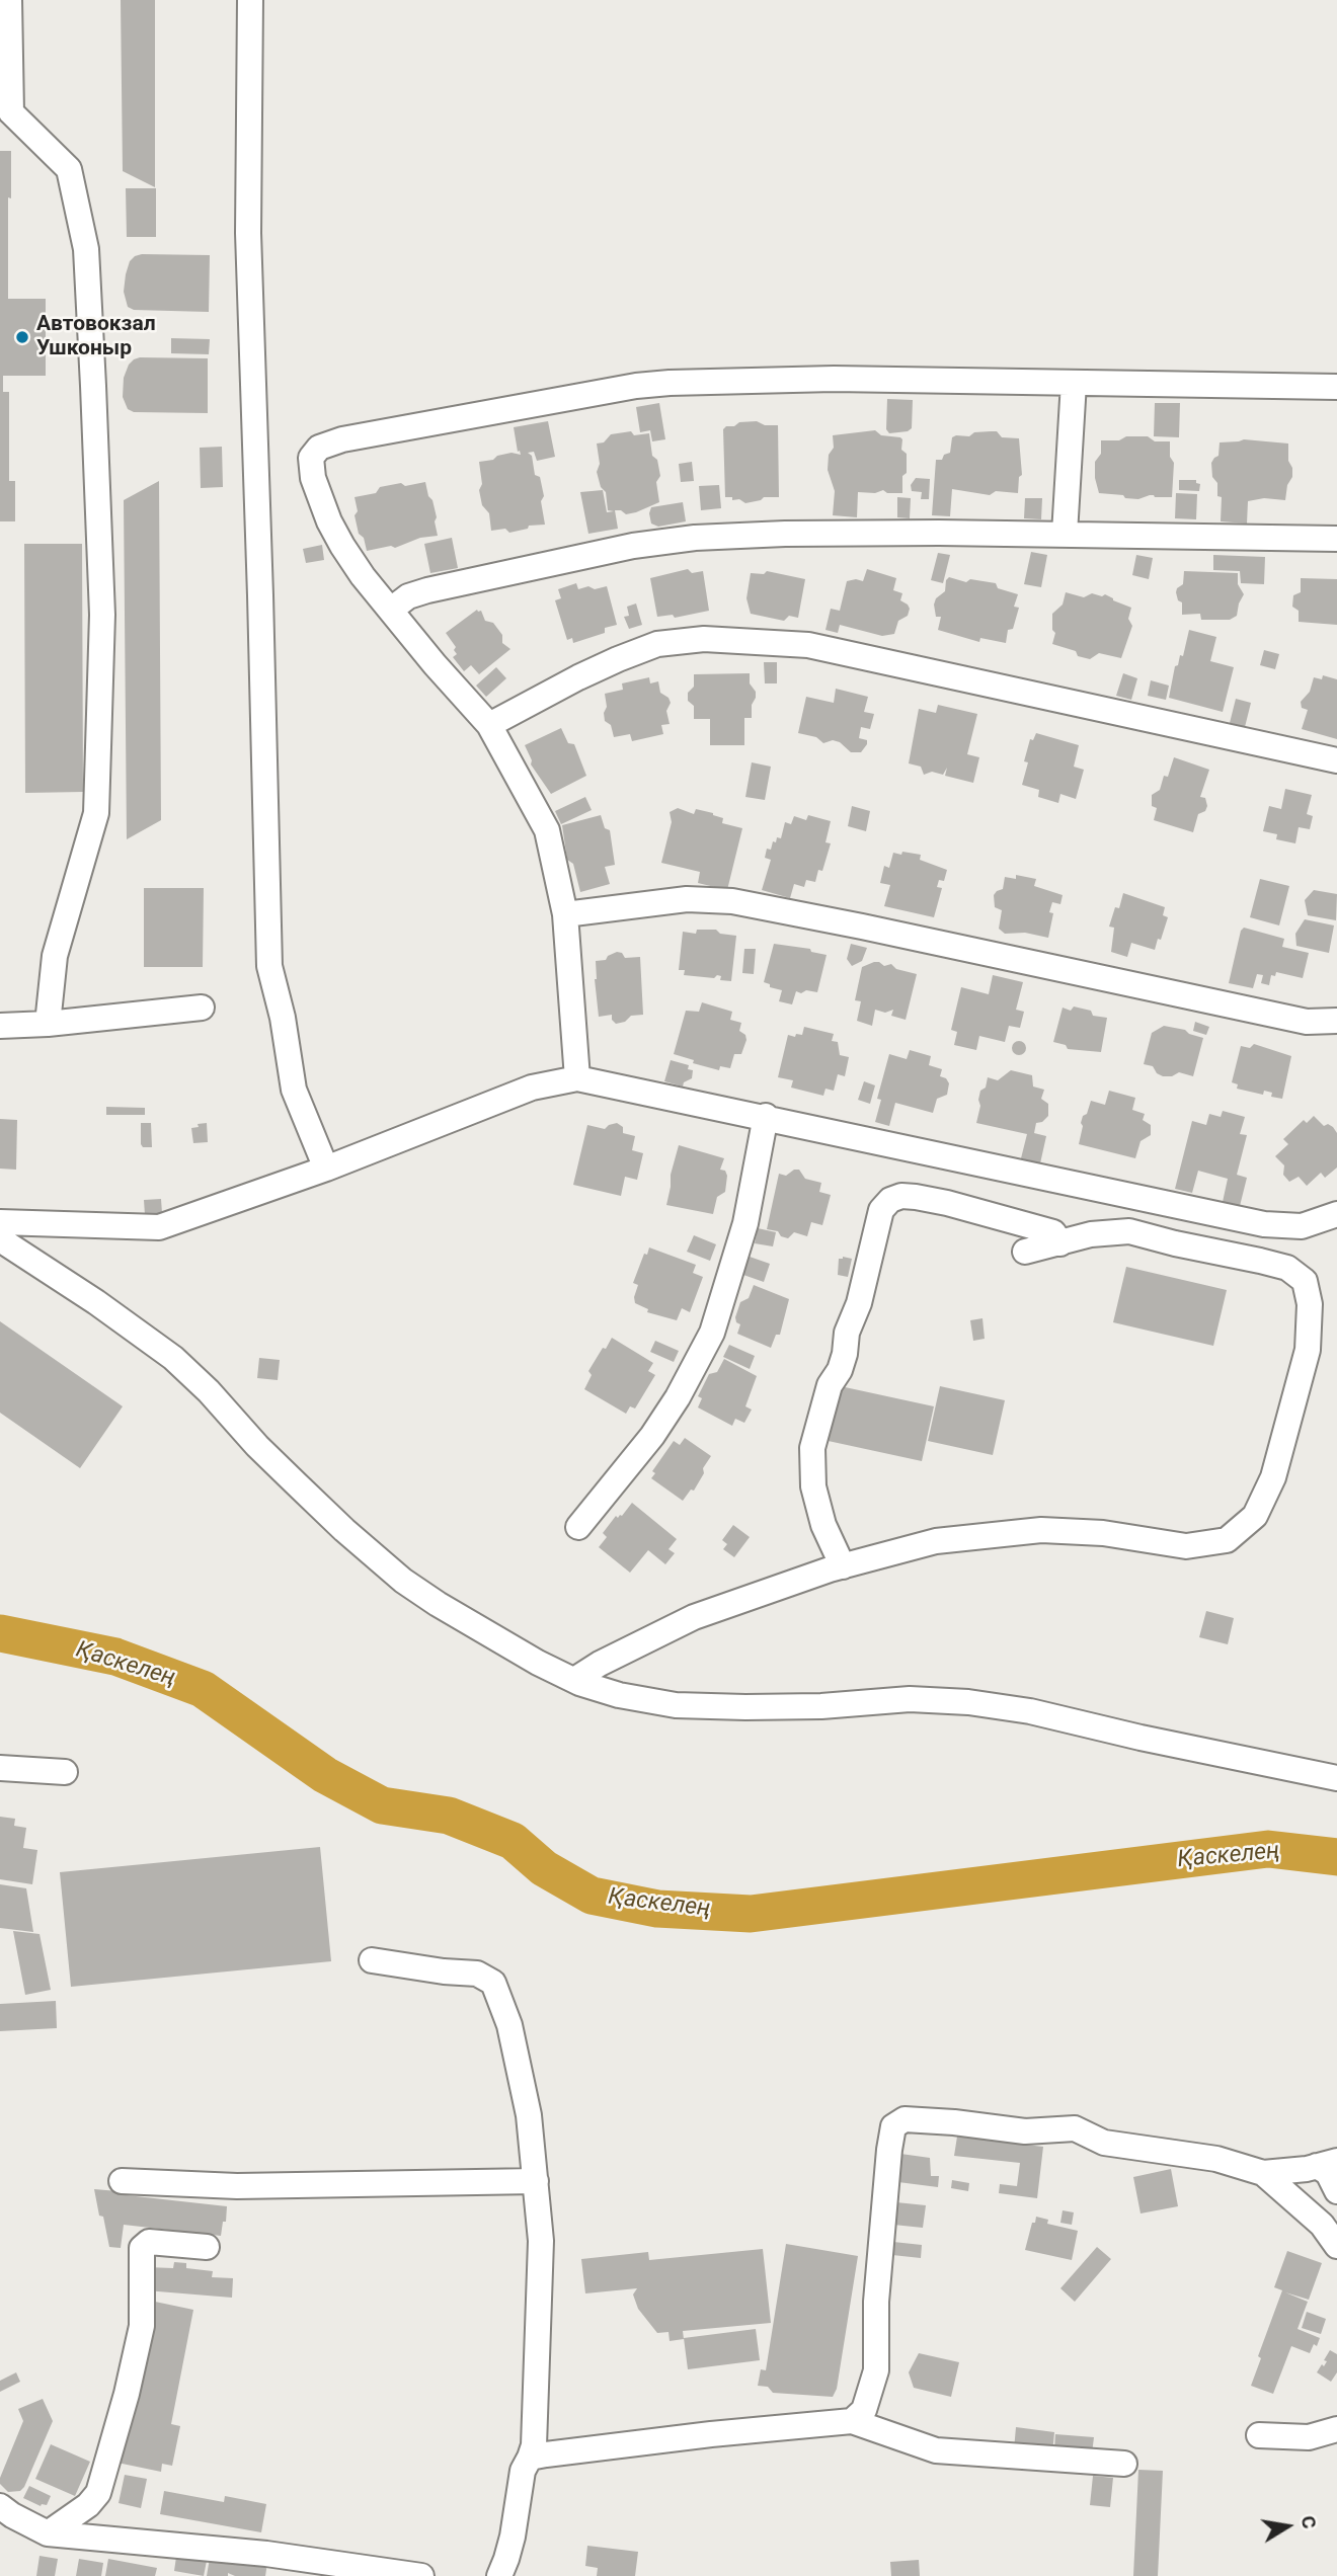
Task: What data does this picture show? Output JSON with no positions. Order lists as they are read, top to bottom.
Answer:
{
  "water": ["Қаскелең"],
  "places": ["Автовокзал Ушконыр"],
  "north": "right"
}
